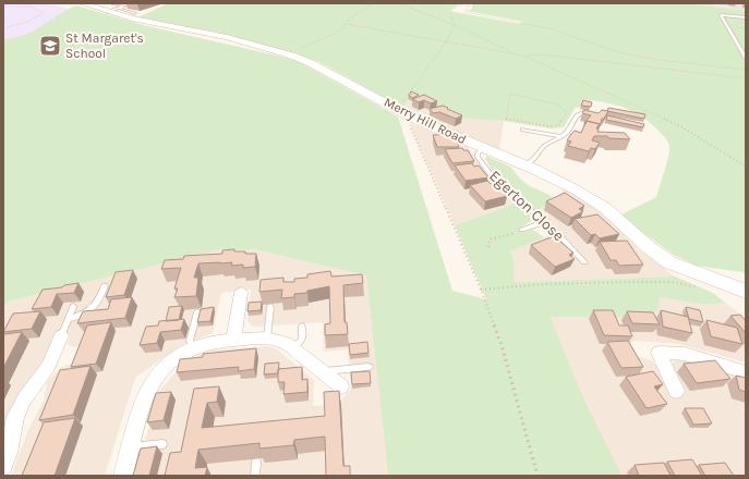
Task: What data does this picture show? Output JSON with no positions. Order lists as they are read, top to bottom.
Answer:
{
  "streets": {
    "street": ["Merry Hill Road"],
    "lane": ["Egerton Close"]
  },
  "crossings": [
    ["Merry Hill Road", "Egerton Close"]
  ],
  "places": {
    "school or university": ["St Margaret's School"]
  }
}
